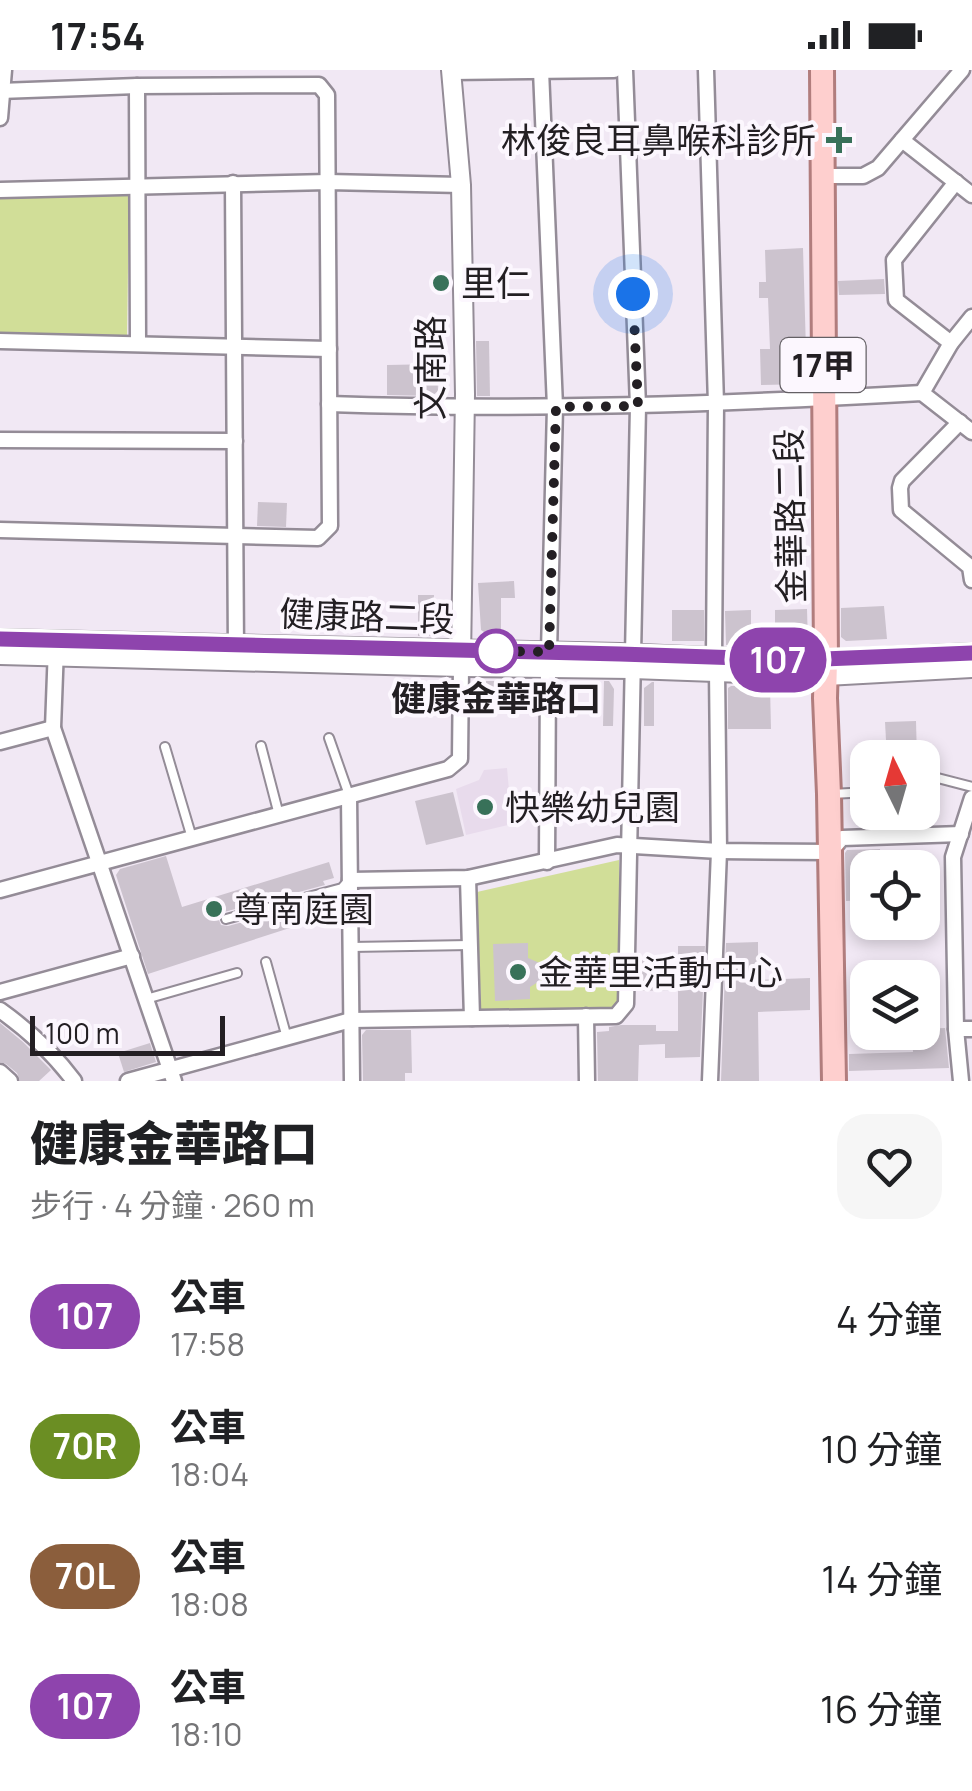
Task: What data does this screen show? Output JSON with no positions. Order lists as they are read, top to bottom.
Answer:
{
  "streets": {
    "main road": ["17甲", "金華路二段"],
    "street": ["文南路", "健康路二段"]
  },
  "crossings": [
    ["文南路", "健康路二段"],
    ["金華路二段", "健康路二段"]
  ],
  "places": {
    "health": ["林俊良耳鼻喉科診所"],
    "other": [
      "里仁",
      "健康金華路口",
      "快樂幼兒園",
      "尊南庭園",
      "金華里活動中心"
    ]
  },
  "lines": ["bus line 107"],
  "scale_bar": "100 m",
  "north": "top",
  "page": {
    "status": "17:54",
    "on_map": "107",
    "scale": "100 m",
    "heading": ["健康金華路口", "步行 · 4 分鐘 · 260 m"],
    "list": [
      {
        "mark": "107",
        "name": "公車",
        "note": "17:58",
        "value": "4 分鐘"
      },
      {
        "mark": "70R",
        "name": "公車",
        "note": "18:04",
        "value": "10 分鐘"
      },
      {
        "mark": "70L",
        "name": "公車",
        "note": "18:08",
        "value": "14 分鐘"
      },
      {
        "mark": "107",
        "name": "公車",
        "note": "18:10",
        "value": "16 分鐘"
      }
    ]
  }
}
